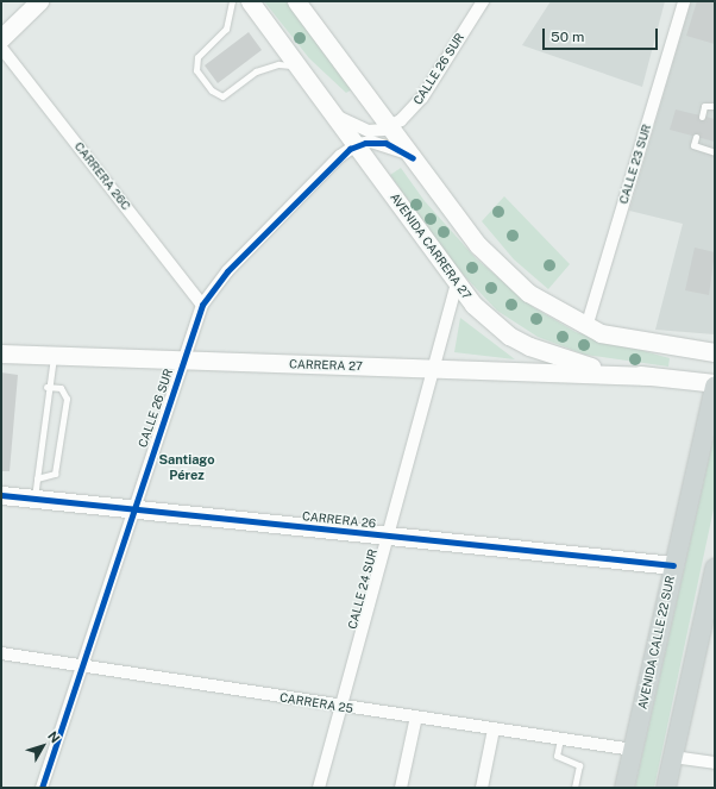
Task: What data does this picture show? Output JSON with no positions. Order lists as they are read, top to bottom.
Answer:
{
  "streets": {
    "main road": ["AVENIDA CALLE 22 SUR"],
    "street": [
      "CALLE 26 SUR",
      "CALLE 23 SUR",
      "CARRERA 26C",
      "AVENIDA CARRERA 27",
      "CARRERA 27",
      "CARRERA 26",
      "CALLE 24 SUR",
      "CARRERA 25"
    ]
  },
  "crossings": [
    ["CALLE 26 SUR", "CARRERA 26C"],
    ["CALLE 26 SUR", "AVENIDA CARRERA 27"],
    ["CALLE 26 SUR", "CARRERA 27"],
    ["CALLE 26 SUR", "CARRERA 26"],
    ["CALLE 26 SUR", "CARRERA 25"],
    ["AVENIDA CARRERA 27", "CARRERA 27"],
    ["AVENIDA CARRERA 27", "CALLE 24 SUR"],
    ["AVENIDA CARRERA 27", "AVENIDA CALLE 22 SUR"],
    ["CARRERA 27", "CALLE 24 SUR"],
    ["CARRERA 26", "CALLE 24 SUR"],
    ["CARRERA 26", "AVENIDA CALLE 22 SUR"],
    ["CALLE 24 SUR", "CARRERA 25"],
    ["AVENIDA CALLE 22 SUR", "CARRERA 25"]
  ],
  "districts": ["Santiago Pérez"],
  "scale_bar": "50 m",
  "north": "top right"
}
